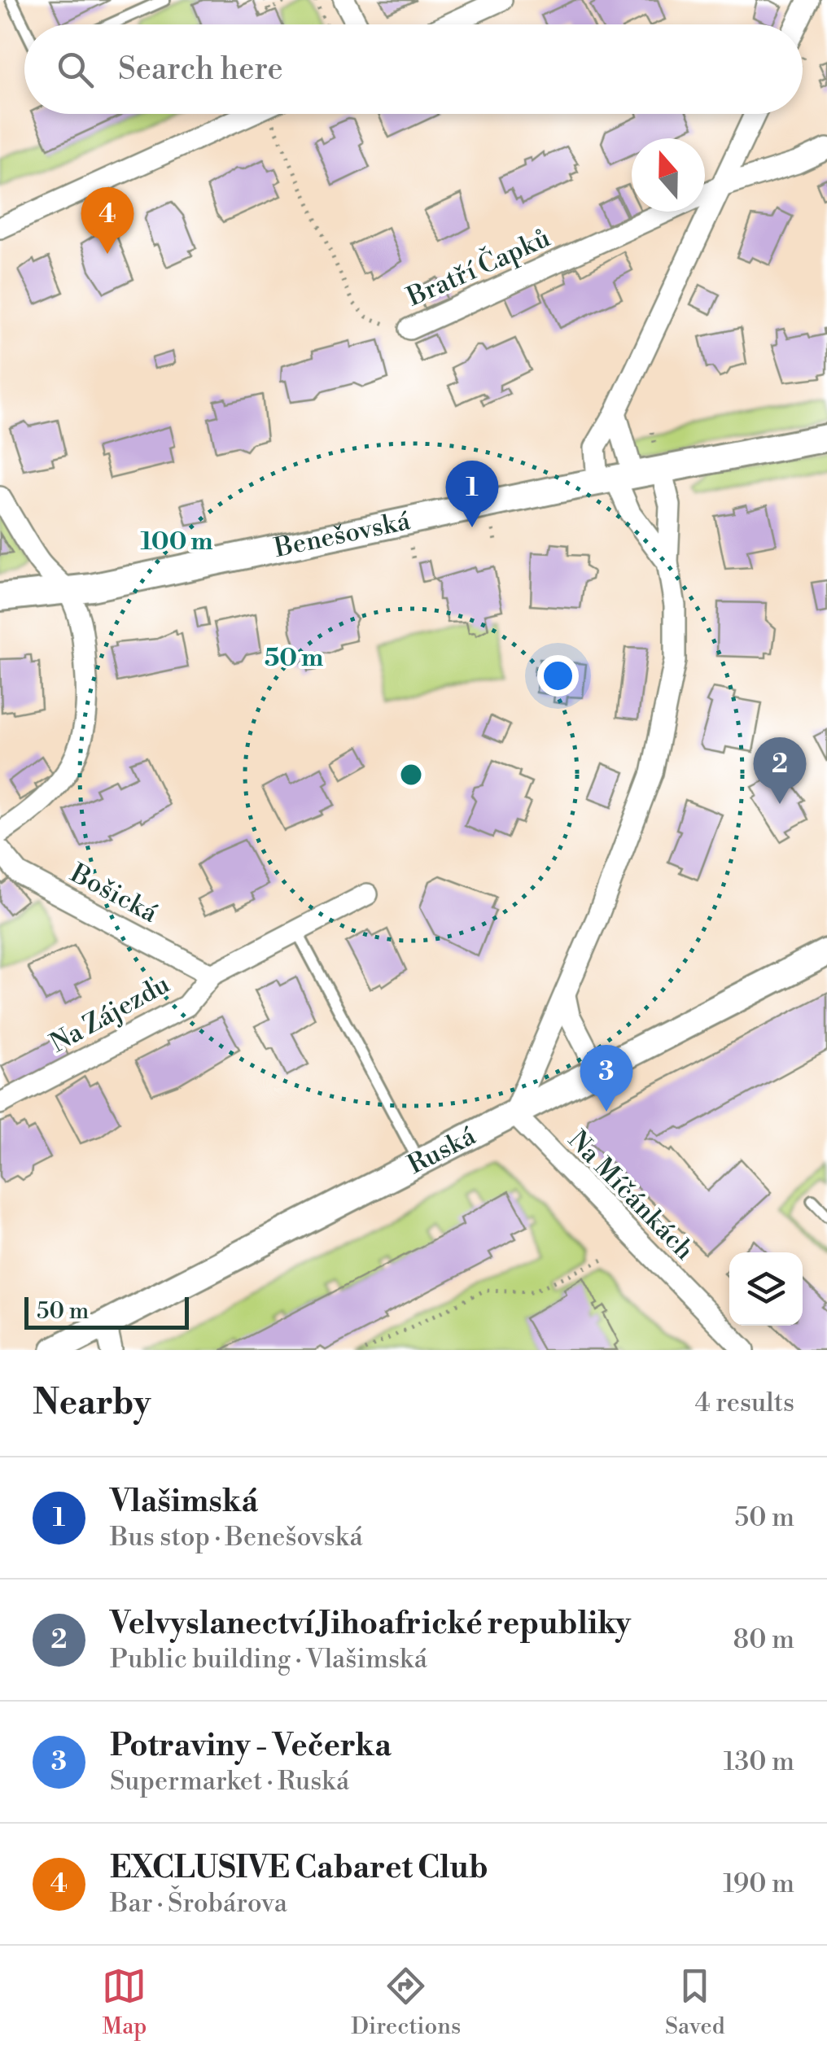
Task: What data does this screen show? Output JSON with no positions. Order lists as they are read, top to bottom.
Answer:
{
  "streets": {
    "street": [
      "Bratří Čapků",
      "Benešovská",
      "Bošická",
      "Na Zájezdu",
      "Ruská",
      "Na Míčánkách"
    ]
  },
  "crossings": [
    ["Bošická", "Na Zájezdu"],
    ["Ruská", "Na Míčánkách"]
  ],
  "scale_bar": "50 m",
  "north": "top",
  "page": {
    "search": "Search here",
    "pins": [
      "4",
      "1",
      "2",
      "3"
    ],
    "scale": "50 m",
    "heading": ["Nearby", "4 results"],
    "list": [
      {
        "mark": "1",
        "name": "Vlašimská",
        "note": "Bus stop · Benešovská",
        "value": "50 m"
      },
      {
        "mark": "2",
        "name": "Velvyslanectví Jihoafrické republiky",
        "note": "Public building · Vlašimská",
        "value": "80 m"
      },
      {
        "mark": "3",
        "name": "Potraviny - Večerka",
        "note": "Supermarket · Ruská",
        "value": "130 m"
      },
      {
        "mark": "4",
        "name": "EXCLUSIVE Cabaret Club",
        "note": "Bar · Šrobárova",
        "value": "190 m"
      }
    ],
    "nav": ["Map", "Directions", "Saved"]
  },
  "rings": ["100 m", "50 m"]
}
